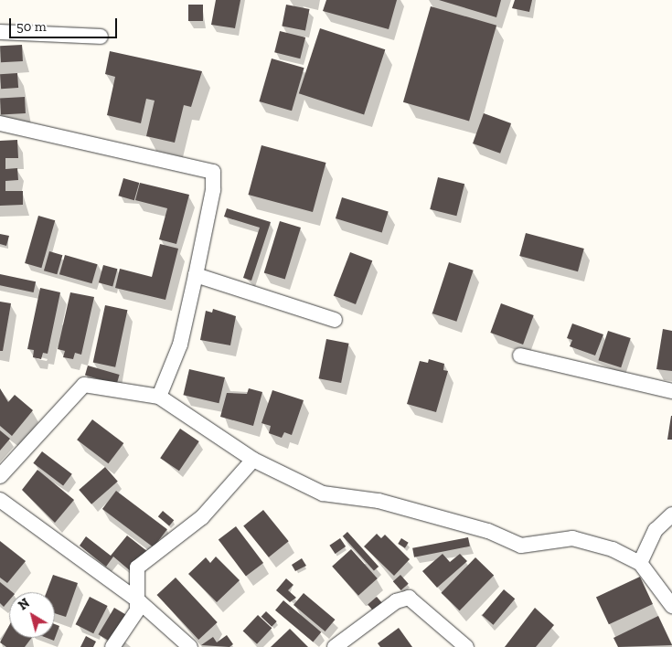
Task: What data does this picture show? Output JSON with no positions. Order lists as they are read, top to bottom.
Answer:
{
  "scale_bar": "50 m",
  "north": "top left"
}
